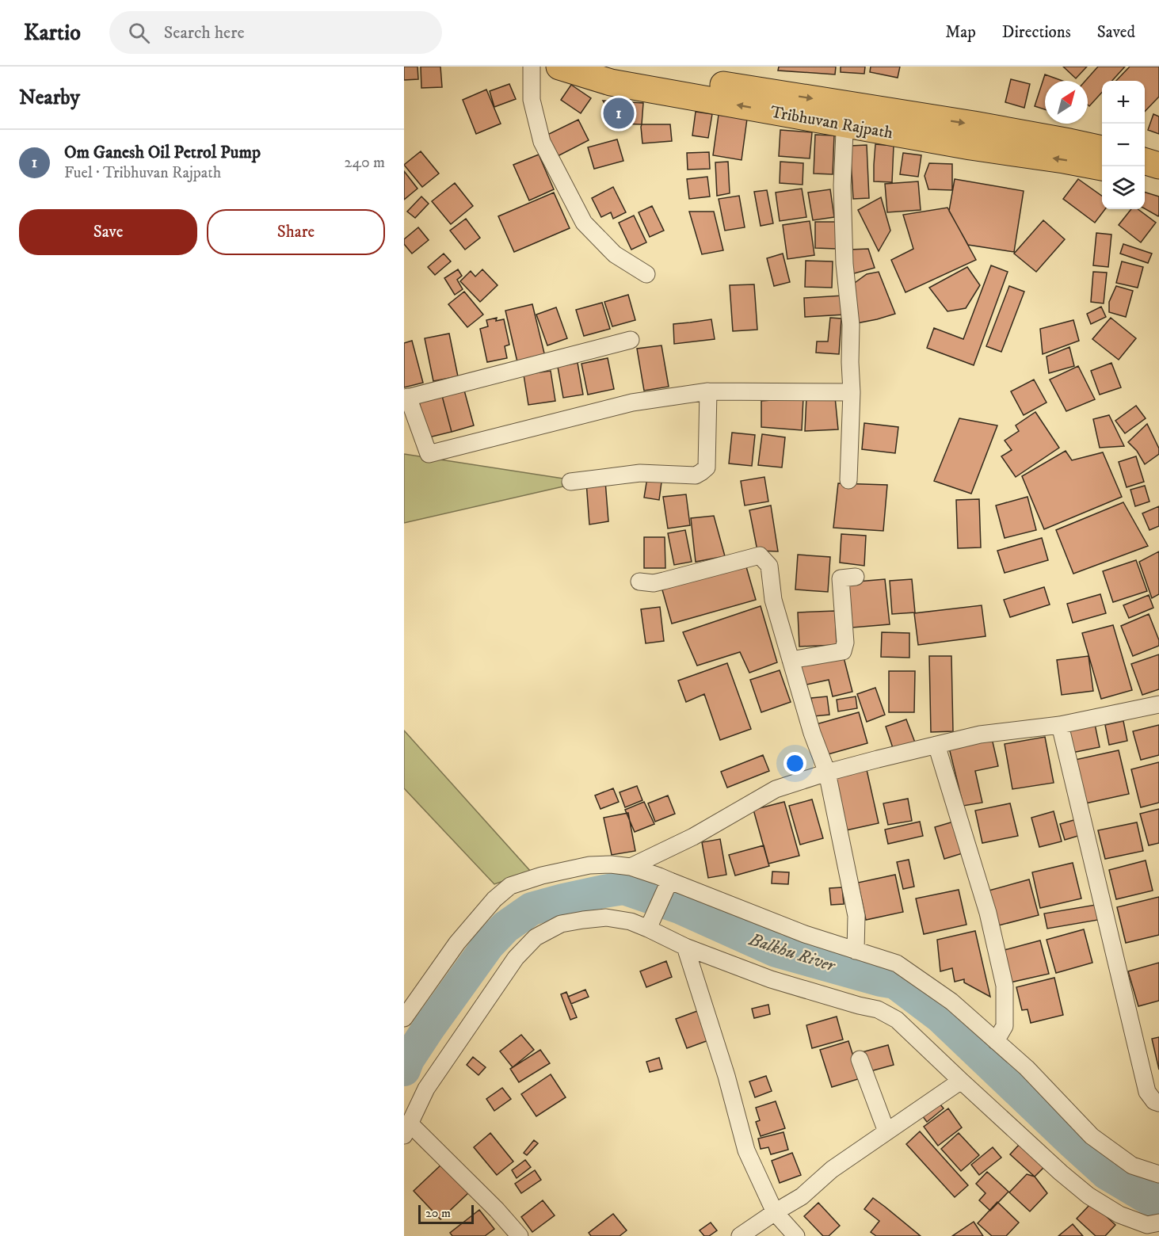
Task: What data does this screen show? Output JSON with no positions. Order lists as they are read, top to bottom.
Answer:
{
  "streets": {
    "highway": ["Tribhuvan Rajpath"]
  },
  "water": ["Balkhu River"],
  "scale_bar": "20 m",
  "north": "top right",
  "page": {
    "header": "Kartio",
    "search": "Search here",
    "nav": ["Map", "Directions", "Saved"],
    "heading": "Nearby",
    "map_buttons": ["+", "−"],
    "pins": "1",
    "list": [
      {
        "mark": "1",
        "name": "Om Ganesh Oil Petrol Pump",
        "note": "Fuel · Tribhuvan Rajpath",
        "value": "240 m"
      }
    ],
    "buttons": ["Save", "Share"],
    "scale": "20 m"
  }
}
